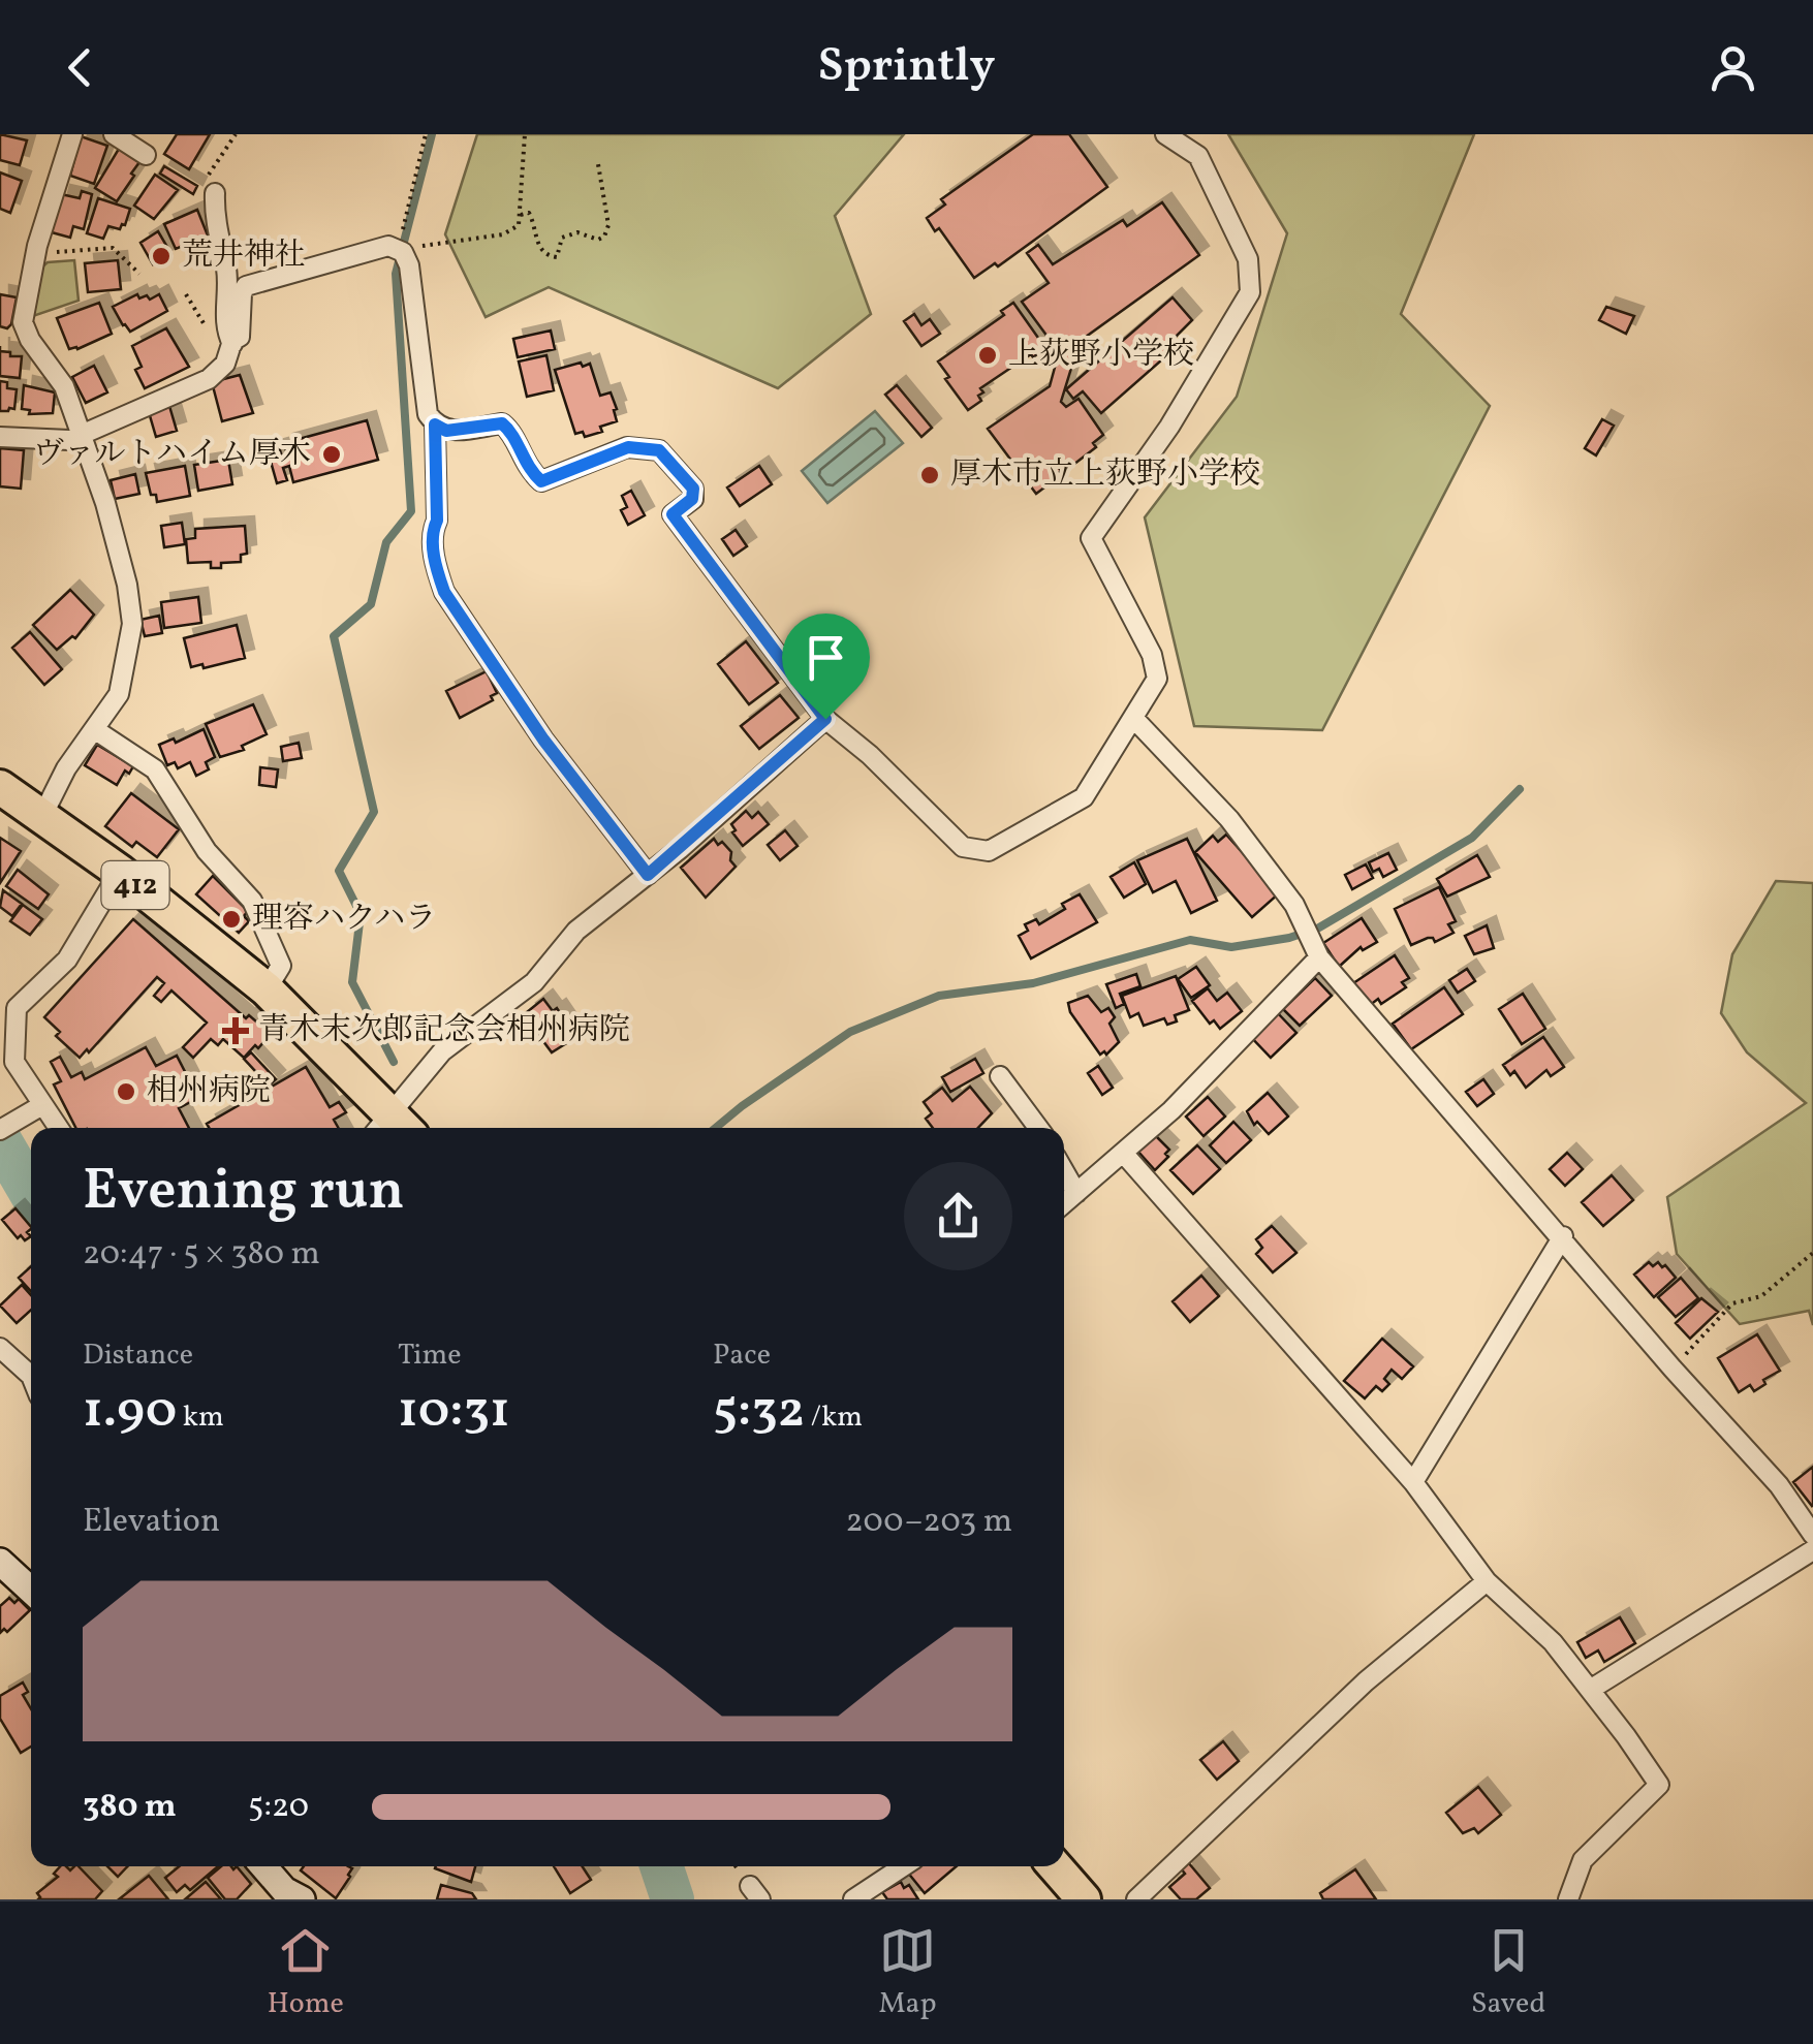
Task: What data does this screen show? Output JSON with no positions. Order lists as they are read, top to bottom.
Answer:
{
  "streets": {
    "highway": ["412"]
  },
  "places": {
    "other": [
      "荒井神社",
      "上荻野小学校",
      "ヴァルトハイム厚木",
      "厚木市立上荻野小学校",
      "理容ハクハラ",
      "相州病院"
    ],
    "health": ["青木末次郎記念会相州病院"]
  },
  "page": {
    "header": "Sprintly",
    "heading": ["Evening run", "20:47 · 5 × 380 m"],
    "stats": [
      ["Distance", "1.90 km"],
      ["Time", "10:31"],
      ["Pace", "5:32 /km"]
    ],
    "chart": ["Elevation", "200–203 m"],
    "list": [
      {
        "name": "380 m",
        "note": "5:20"
      }
    ],
    "tabs": ["Home", "Map", "Saved"]
  }
}
